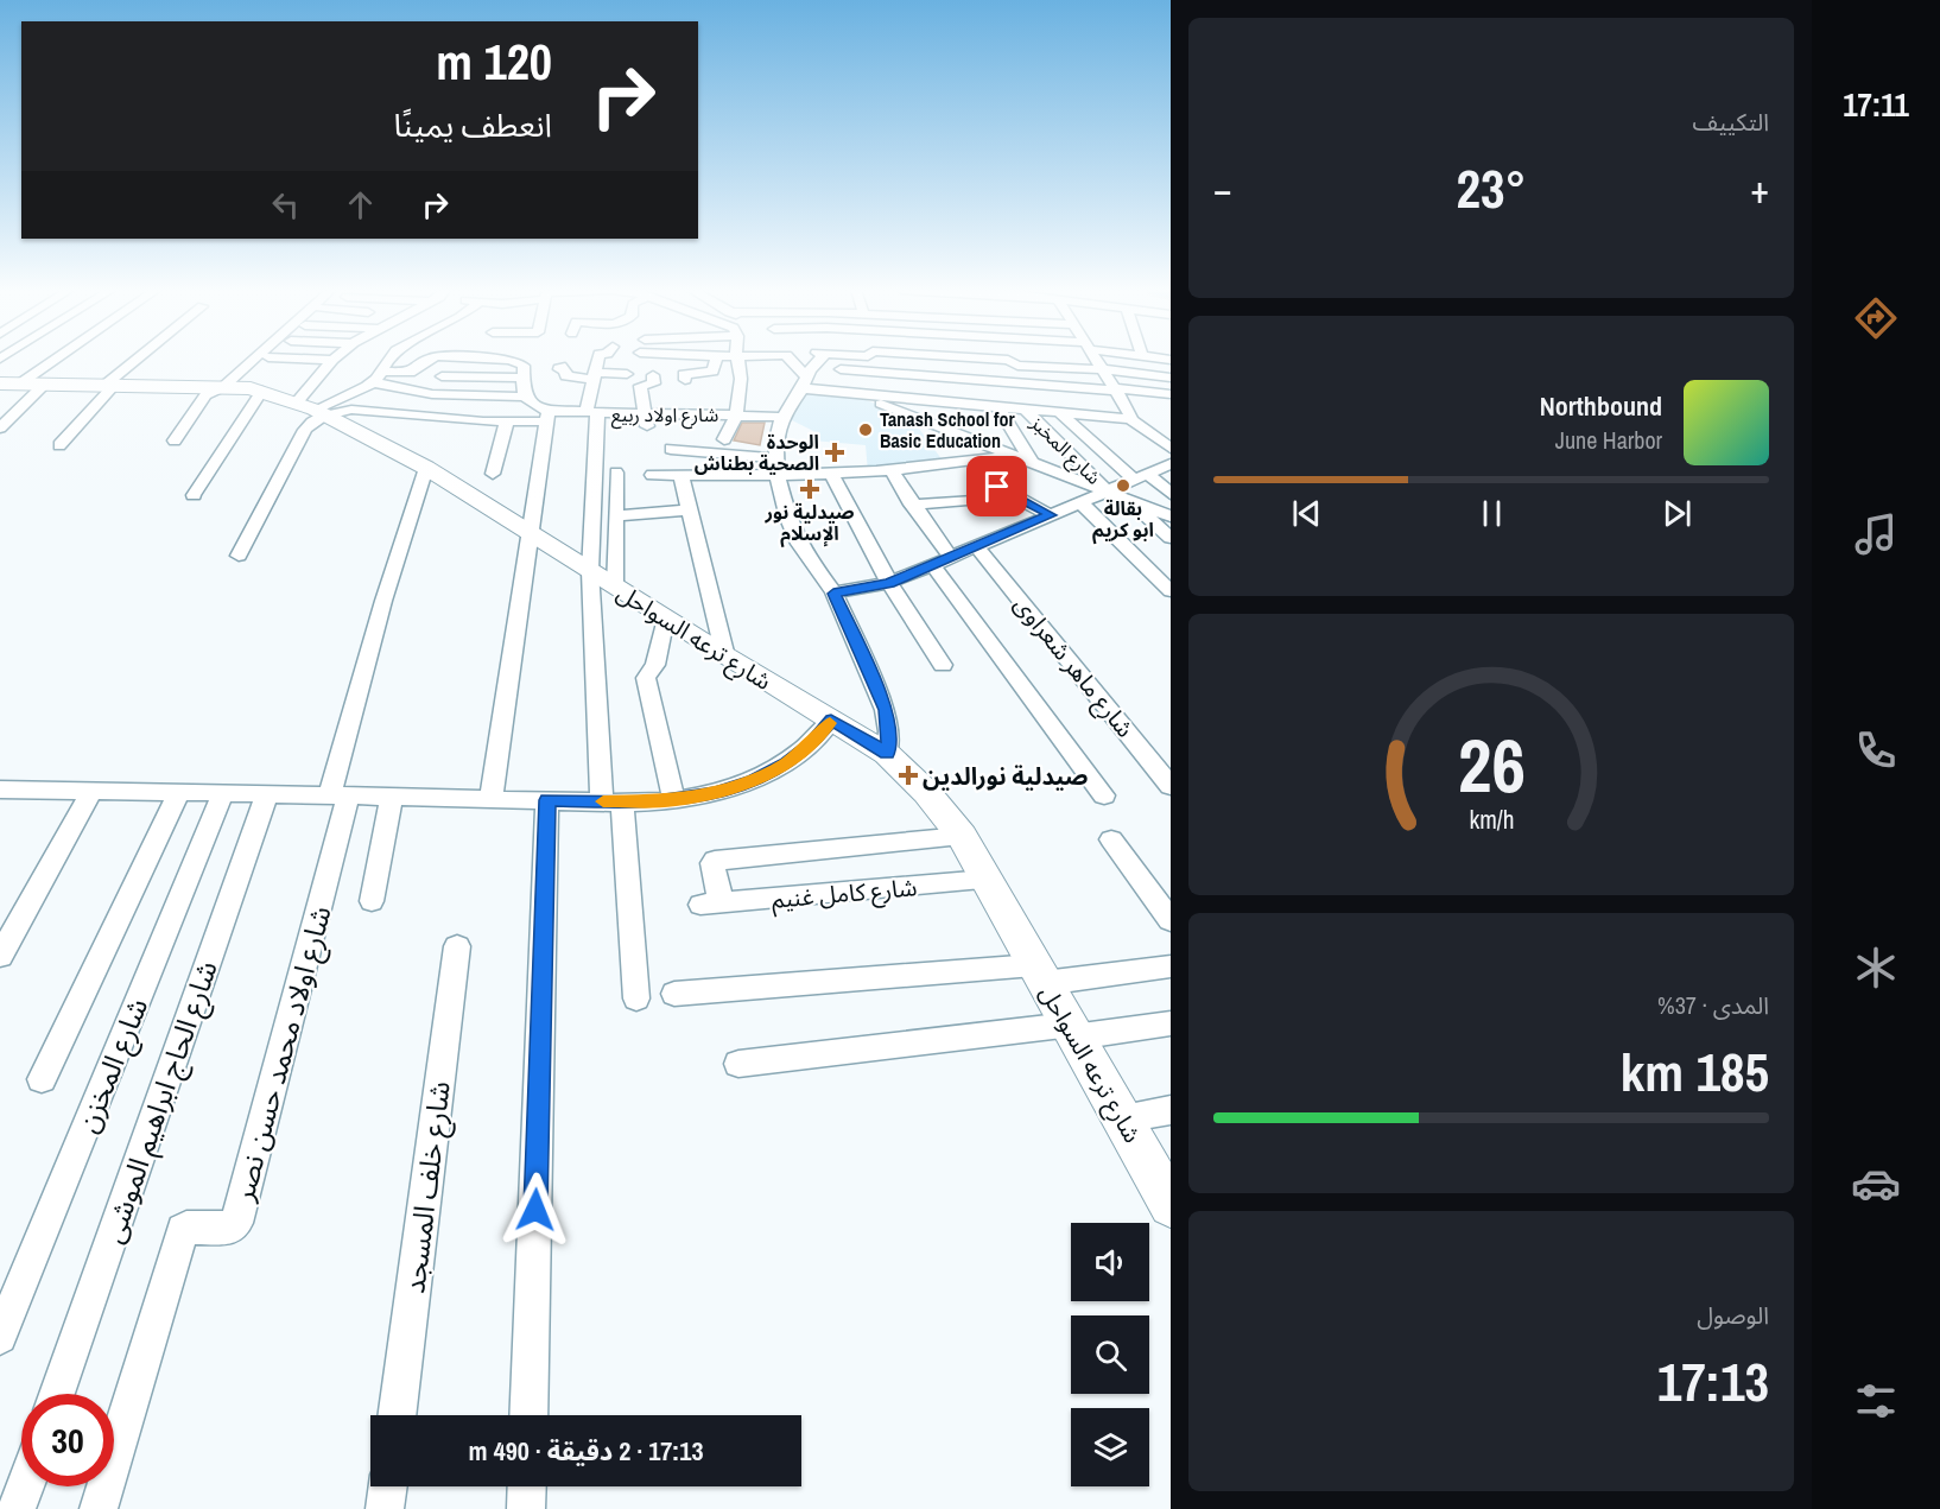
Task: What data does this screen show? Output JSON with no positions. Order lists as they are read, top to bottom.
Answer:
{
  "streets": {
    "main road": ["شارع ترعه السواحل"],
    "street": [
      "شارع اولاد ربيع",
      "شارع المخبز",
      "شارع ماهر شعراوى",
      "شارع كامل غنيم",
      "شارع اولاد محمد حسن نصر",
      "شارع المخزن",
      "شارع الحاج ابراهيم الموشى",
      "شارع خلف المسجد"
    ]
  },
  "crossings": [
    ["شارع اولاد ربيع", "شارع ترعه السواحل"],
    ["شارع ترعه السواحل", "شارع كامل غنيم"]
  ],
  "places": {
    "other": ["Tanash School for Basic Education", "بقالة ابو كريم"],
    "health": ["الوحدة الصحية بطناش", "صيدلية نور الإسلام", "صيدلية نورالدين"]
  },
  "page": {
    "tabs": "17:11",
    "tile": [
      "التكييف",
      ["المدى · 37%", "185 km"],
      ["الوصول", "17:13"]
    ],
    "turn": ["120 m", "انعطف يمينًا"],
    "heat": ["−", "23°", "+"],
    "song": ["Northbound", "June Harbor"],
    "limit": "30",
    "trip": "17:13 · 2 دقيقة · 490 m",
    "gauge": ["26", "km/h"]
  }
}
